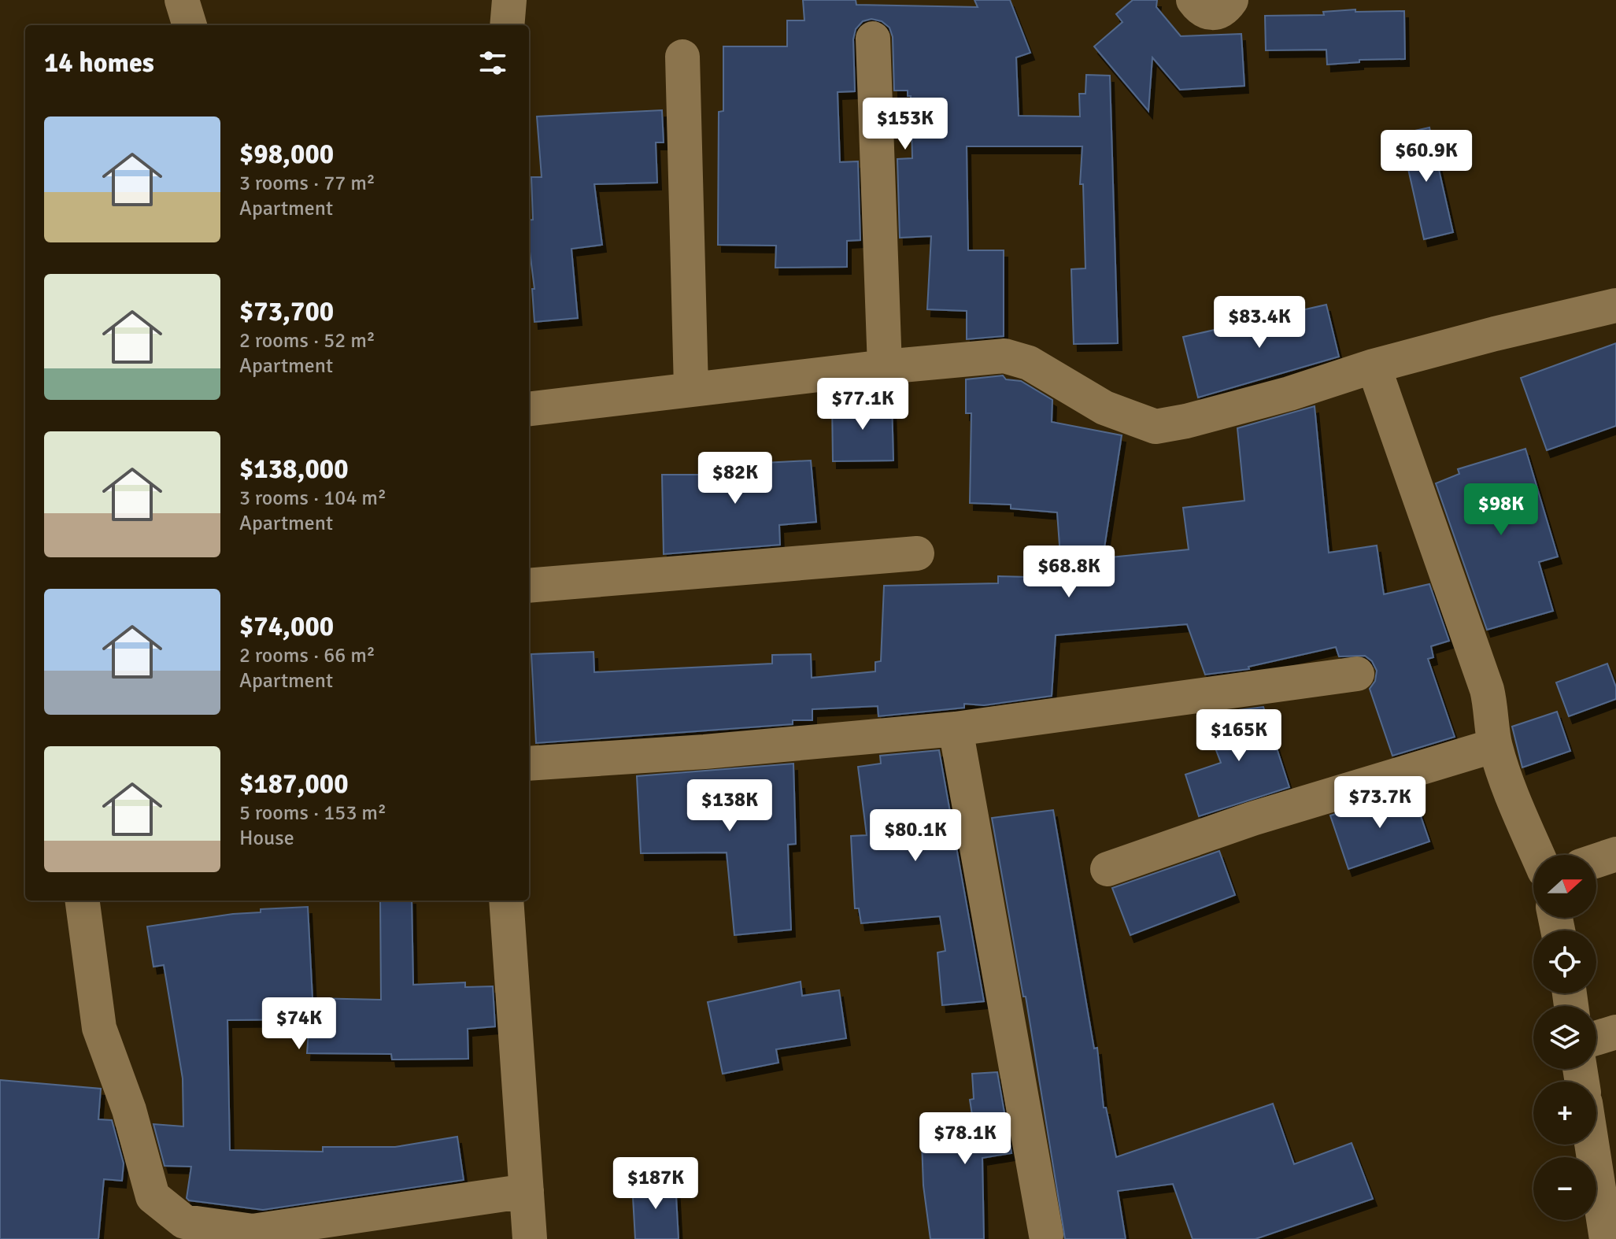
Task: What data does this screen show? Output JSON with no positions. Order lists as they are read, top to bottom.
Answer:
{
  "north": "right",
  "page": {
    "heading": "14 homes",
    "price": [
      "$153K",
      "$60.9K",
      "$83.4K",
      "$77.1K",
      "$82K",
      "$98K",
      "$68.8K",
      "$165K",
      "$73.7K",
      "$138K",
      "$80.1K",
      "$74K",
      "$78.1K",
      "$187K"
    ],
    "list": [
      {
        "name": "$98,000",
        "note": "3 rooms · 77 m² · Apartment"
      },
      {
        "name": "$73,700",
        "note": "2 rooms · 52 m² · Apartment"
      },
      {
        "name": "$138,000",
        "note": "3 rooms · 104 m² · Apartment"
      },
      {
        "name": "$74,000",
        "note": "2 rooms · 66 m² · Apartment"
      },
      {
        "name": "$187,000",
        "note": "5 rooms · 153 m² · House"
      }
    ],
    "map_buttons": ["+", "−"]
  }
}
